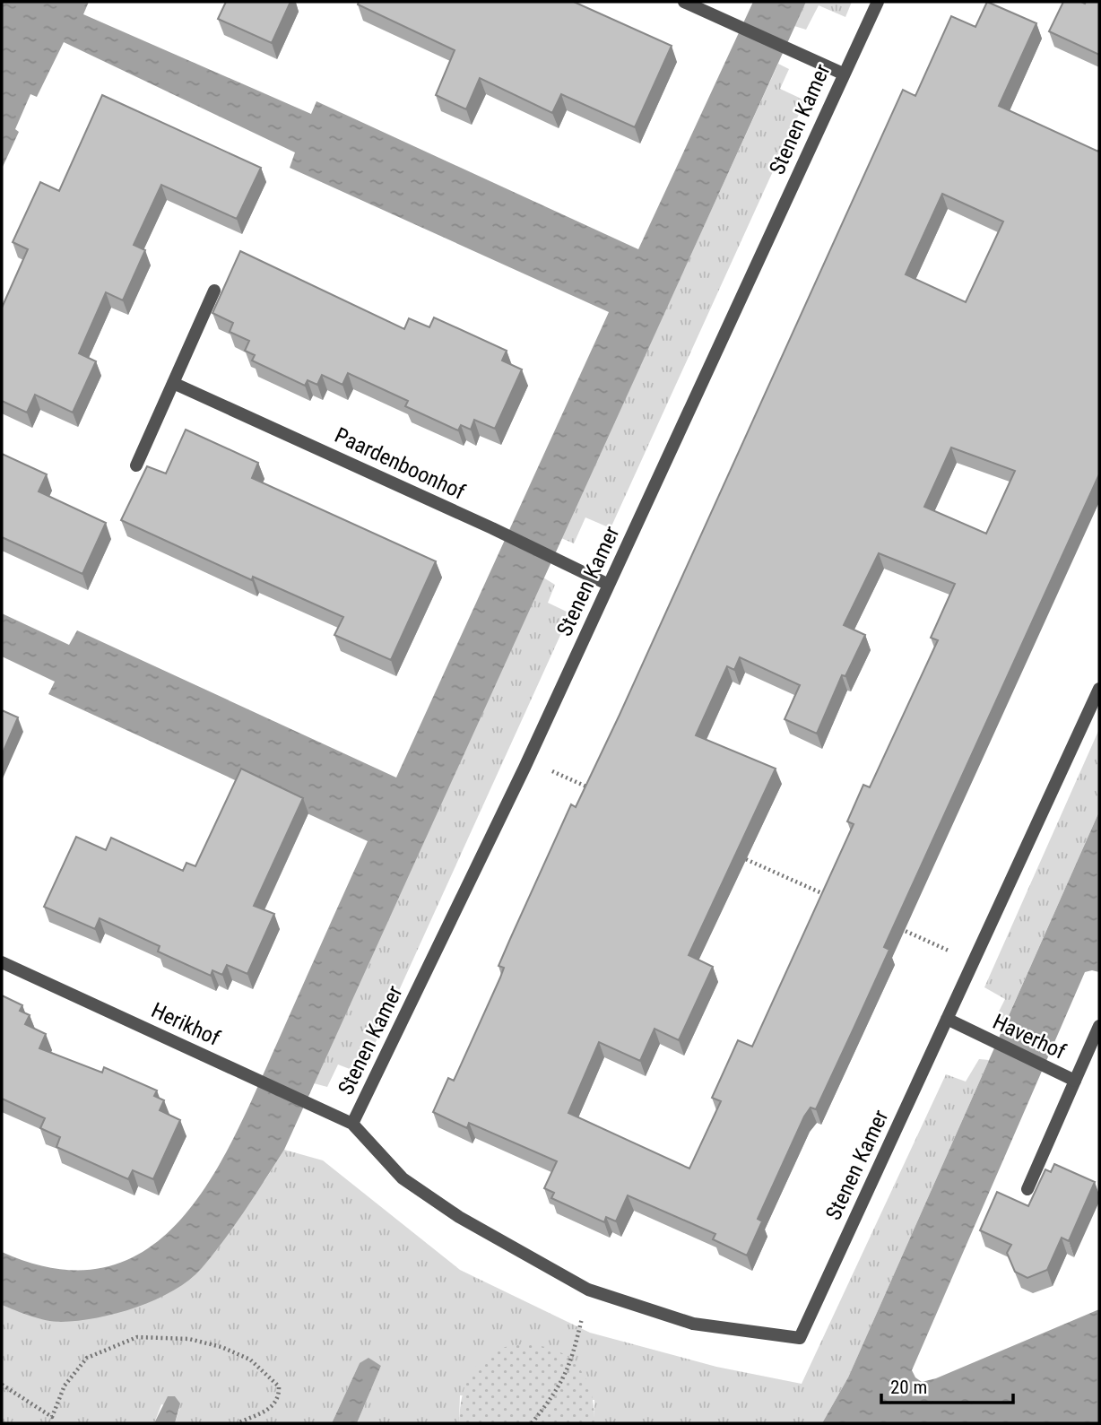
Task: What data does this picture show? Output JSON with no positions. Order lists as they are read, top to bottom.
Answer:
{
  "streets": {
    "street": [
      "Stenen Kamer",
      "Paardenboonhof",
      "Herikhof",
      "Haverhof"
    ]
  },
  "crossings": [
    ["Stenen Kamer", "Paardenboonhof"],
    ["Stenen Kamer", "Herikhof"],
    ["Stenen Kamer", "Haverhof"]
  ],
  "scale_bar": "20 m"
}
